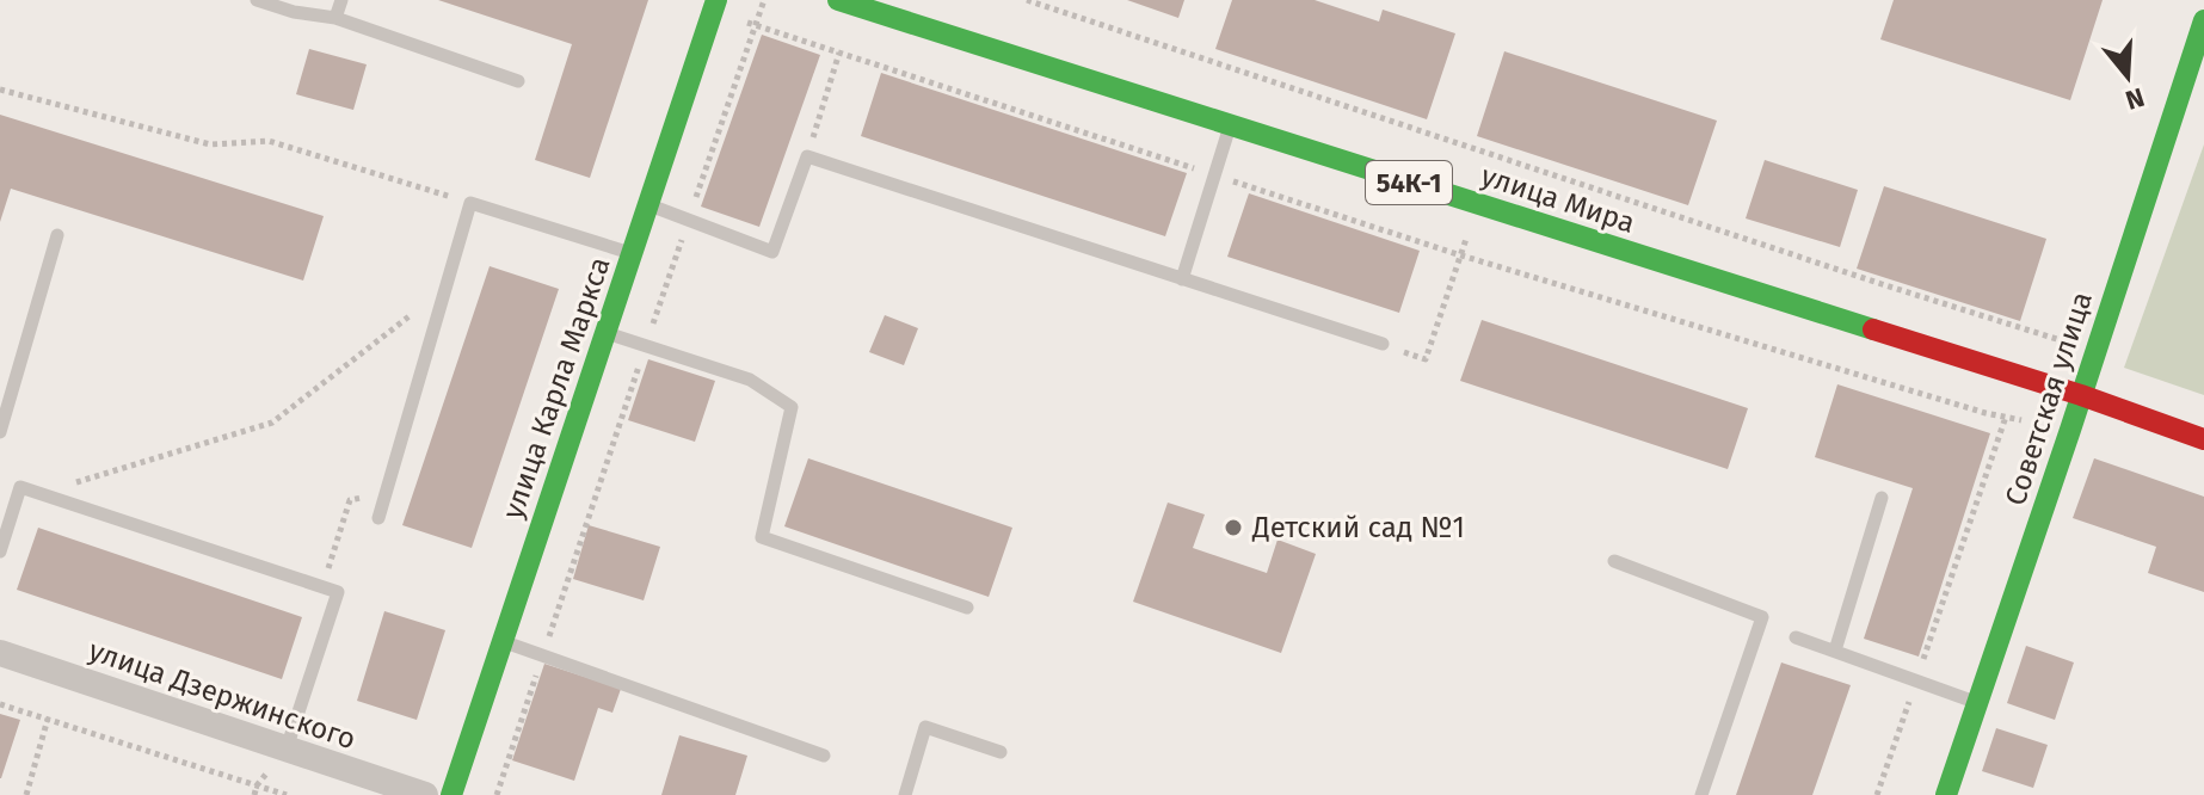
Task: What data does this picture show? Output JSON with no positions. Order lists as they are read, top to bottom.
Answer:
{
  "streets": {
    "main road": [
      "54К-1",
      "улица Мира",
      "улица Карла Маркса",
      "Советская улица"
    ],
    "street": ["улица Дзержинского"]
  },
  "crossings": [
    ["улица Мира", "Советская улица"]
  ],
  "places": ["Детский сад №1"],
  "north": "bottom"
}
